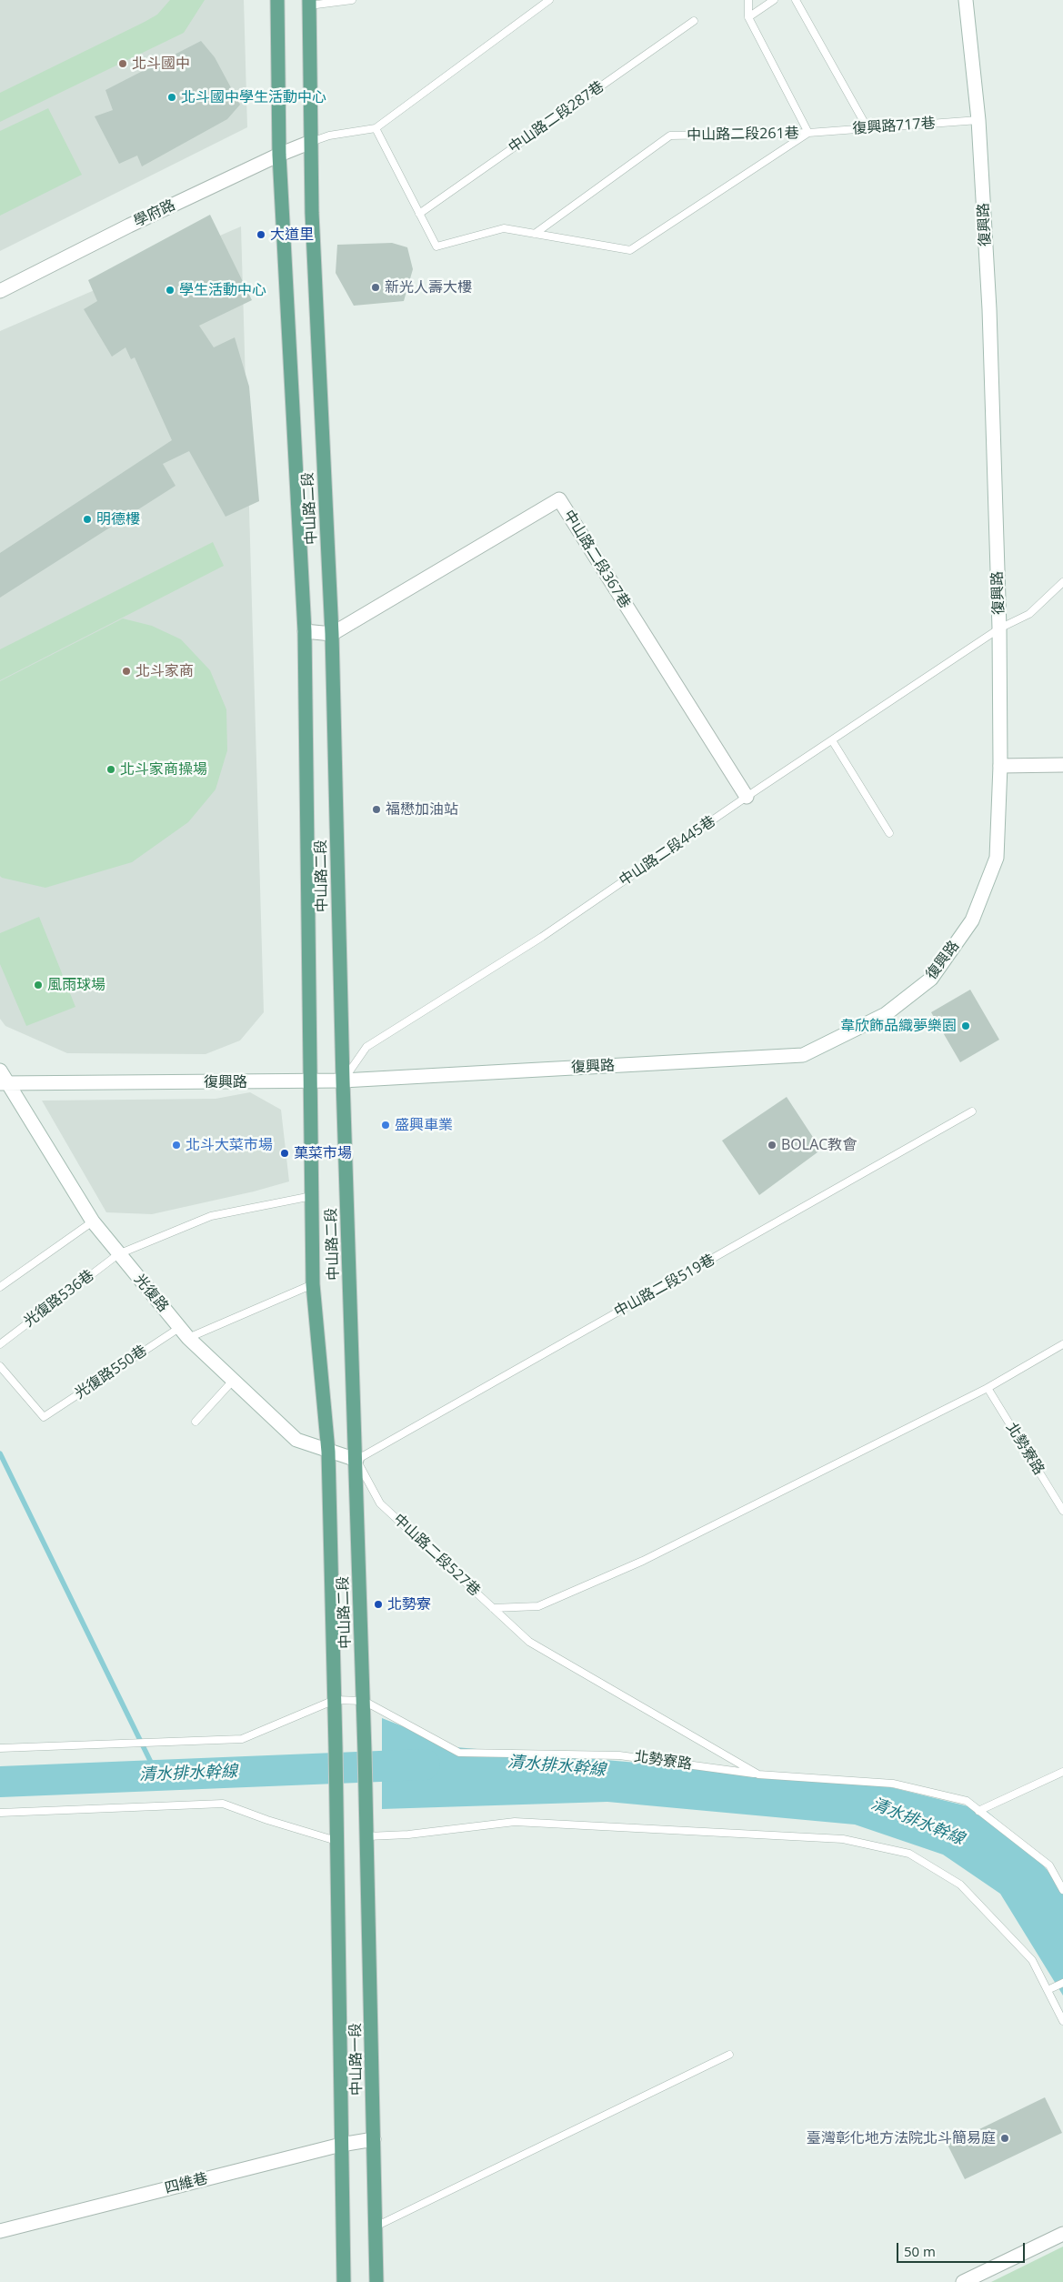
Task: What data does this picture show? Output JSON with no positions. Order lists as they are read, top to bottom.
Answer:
{
  "streets": {
    "main road": ["中山路二段", "中山路一段"],
    "street": [
      "學府路",
      "復興路",
      "中山路二段367巷",
      "光復路",
      "四維巷"
    ],
    "lane": [
      "中山路二段287巷",
      "復興路717巷",
      "中山路二段261巷",
      "中山路二段445巷",
      "中山路二段519巷",
      "光復路536巷",
      "光復路550巷",
      "北勢寮路",
      "中山路二段527巷"
    ]
  },
  "crossings": [
    ["中山路二段287巷", "中山路二段261巷"],
    ["復興路717巷", "中山路二段261巷"],
    ["復興路717巷", "復興路"],
    ["學府路", "中山路二段"],
    ["復興路", "中山路二段"],
    ["復興路", "中山路二段445巷"],
    ["復興路", "光復路"],
    ["中山路二段", "中山路二段367巷"],
    ["中山路二段", "中山路二段445巷"],
    ["中山路二段", "中山路二段519巷"],
    ["中山路二段", "光復路"],
    ["中山路二段", "光復路536巷"],
    ["中山路二段", "北勢寮路"],
    ["中山路二段", "中山路二段527巷"],
    ["中山路二段", "中山路一段"],
    ["中山路二段367巷", "中山路二段445巷"],
    ["中山路二段519巷", "光復路"],
    ["中山路二段519巷", "中山路二段527巷"],
    ["光復路", "光復路536巷"],
    ["光復路", "光復路550巷"],
    ["光復路", "中山路二段527巷"],
    ["北勢寮路", "中山路二段527巷"],
    ["中山路一段", "四維巷"]
  ],
  "water": ["清水排水幹線"],
  "places": [
    "北斗國中",
    "北斗國中學生活動中心",
    "大道里",
    "新光人壽大樓",
    "學生活動中心",
    "明德樓",
    "北斗家商",
    "北斗家商操場",
    "福懋加油站",
    "風雨球場",
    "韋欣飾品織夢樂園",
    "盛興車業",
    "北斗大菜市場",
    "BOLAC教會",
    "菓菜市場",
    "北勢寮",
    "臺灣彰化地方法院北斗簡易庭"
  ],
  "scale_bar": "50 m"
}
